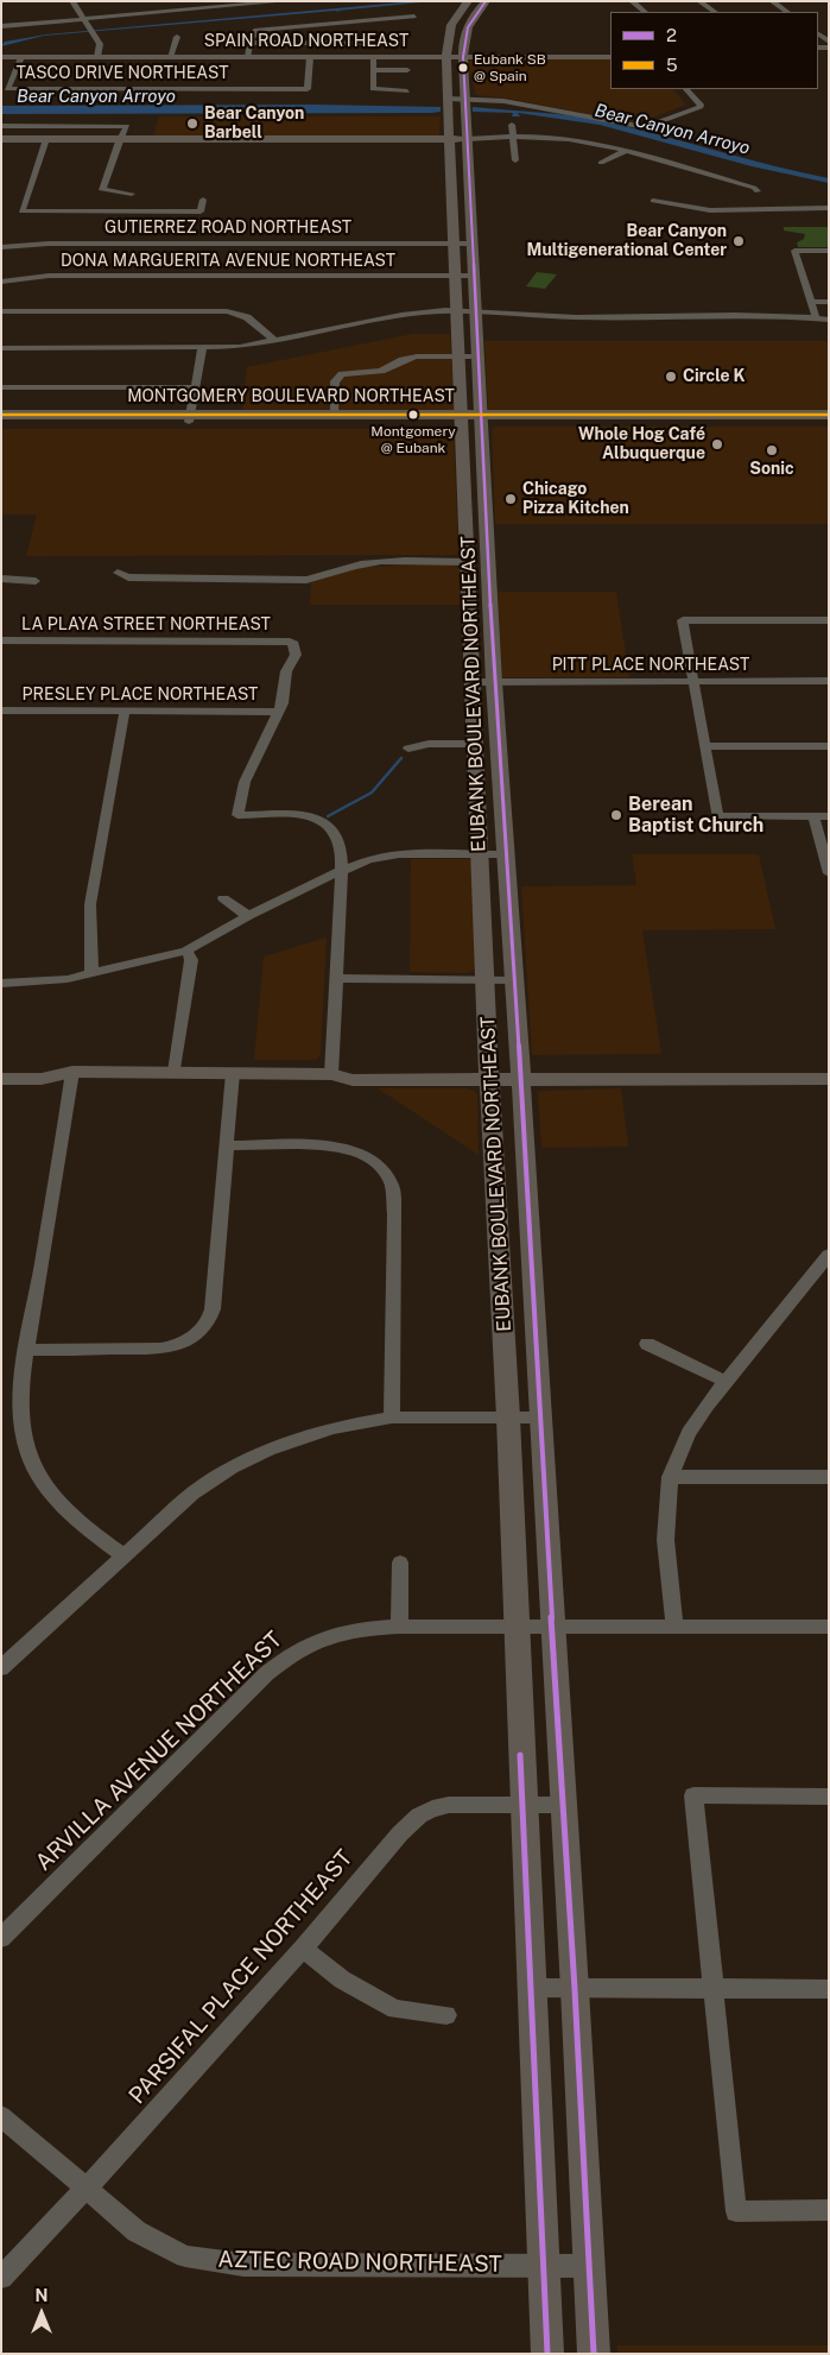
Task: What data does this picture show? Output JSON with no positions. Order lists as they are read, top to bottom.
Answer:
{
  "streets": {
    "main road": ["SPAIN ROAD NORTHEAST", "MONTGOMERY BOULEVARD NORTHEAST", "EUBANK BOULEVARD NORTHEAST"],
    "street": [
      "TASCO DRIVE NORTHEAST",
      "GUTIERREZ ROAD NORTHEAST",
      "DONA MARGUERITA AVENUE NORTHEAST",
      "LA PLAYA STREET NORTHEAST",
      "PITT PLACE NORTHEAST",
      "PRESLEY PLACE NORTHEAST",
      "ARVILLA AVENUE NORTHEAST",
      "PARSIFAL PLACE NORTHEAST",
      "AZTEC ROAD NORTHEAST"
    ]
  },
  "crossings": [
    ["SPAIN ROAD NORTHEAST", "TASCO DRIVE NORTHEAST"],
    ["SPAIN ROAD NORTHEAST", "EUBANK BOULEVARD NORTHEAST"],
    ["GUTIERREZ ROAD NORTHEAST", "EUBANK BOULEVARD NORTHEAST"],
    ["DONA MARGUERITA AVENUE NORTHEAST", "EUBANK BOULEVARD NORTHEAST"],
    ["MONTGOMERY BOULEVARD NORTHEAST", "EUBANK BOULEVARD NORTHEAST"],
    ["LA PLAYA STREET NORTHEAST", "PRESLEY PLACE NORTHEAST"],
    ["PITT PLACE NORTHEAST", "EUBANK BOULEVARD NORTHEAST"],
    ["EUBANK BOULEVARD NORTHEAST", "ARVILLA AVENUE NORTHEAST"],
    ["EUBANK BOULEVARD NORTHEAST", "PARSIFAL PLACE NORTHEAST"],
    ["EUBANK BOULEVARD NORTHEAST", "AZTEC ROAD NORTHEAST"],
    ["PARSIFAL PLACE NORTHEAST", "AZTEC ROAD NORTHEAST"]
  ],
  "water": ["Bear Canyon Arroyo"],
  "places": [
    "Eubank SB @ Spain",
    "Bear Canyon Barbell",
    "Bear Canyon Multigenerational Center",
    "Circle K",
    "Montgomery @ Eubank",
    "Whole Hog Café Albuquerque",
    "Sonic",
    "Chicago Pizza Kitchen",
    "Berean Baptist Church"
  ],
  "lines": ["transit line 2", "transit line 5"],
  "legend": ["2", "5"],
  "north": "top"
}
